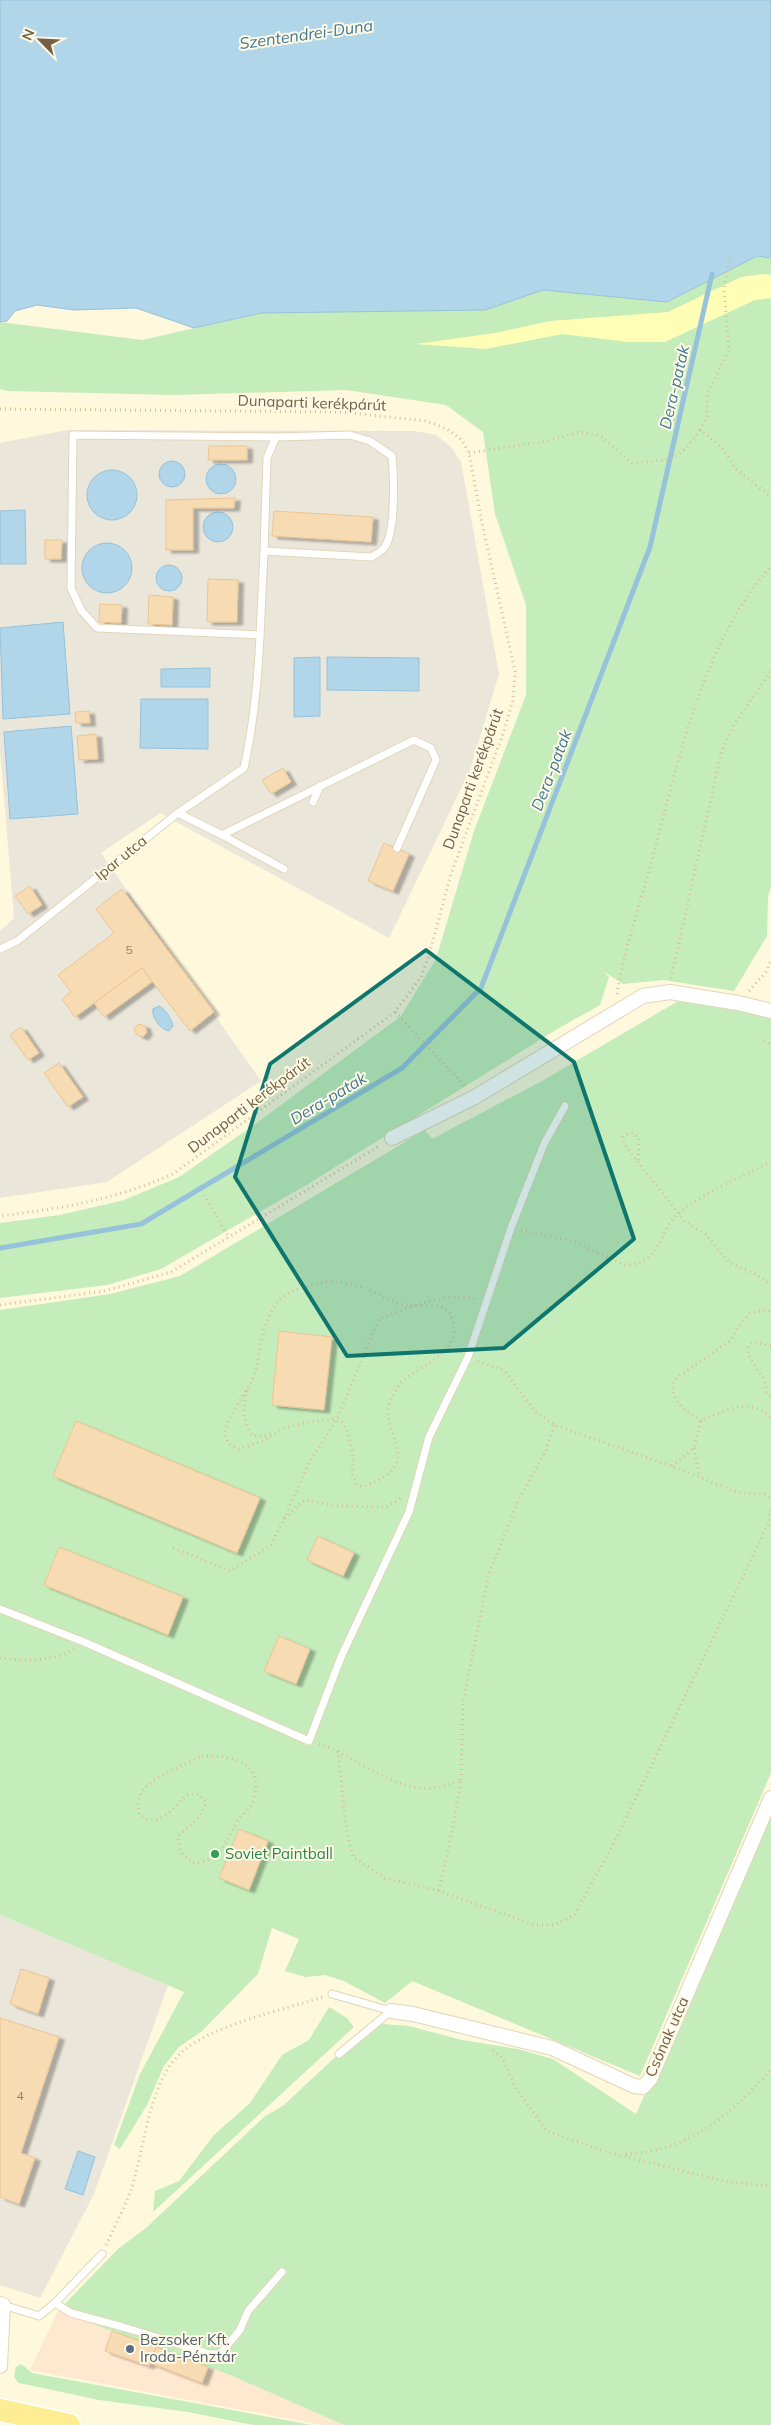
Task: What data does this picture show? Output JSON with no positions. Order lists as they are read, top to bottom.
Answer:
{
  "streets": {
    "street": ["Csónak utca"],
    "lane": ["Ipar utca"],
    "path": ["Dunaparti kerékpárút"]
  },
  "water": ["Szentendrei-Duna", "Dera-patak"],
  "places": ["Soviet Paintball", "Bezsoker Kft. Iroda-Pénztár"],
  "house_numbers": ["5", "4"],
  "north": "top left"
}
